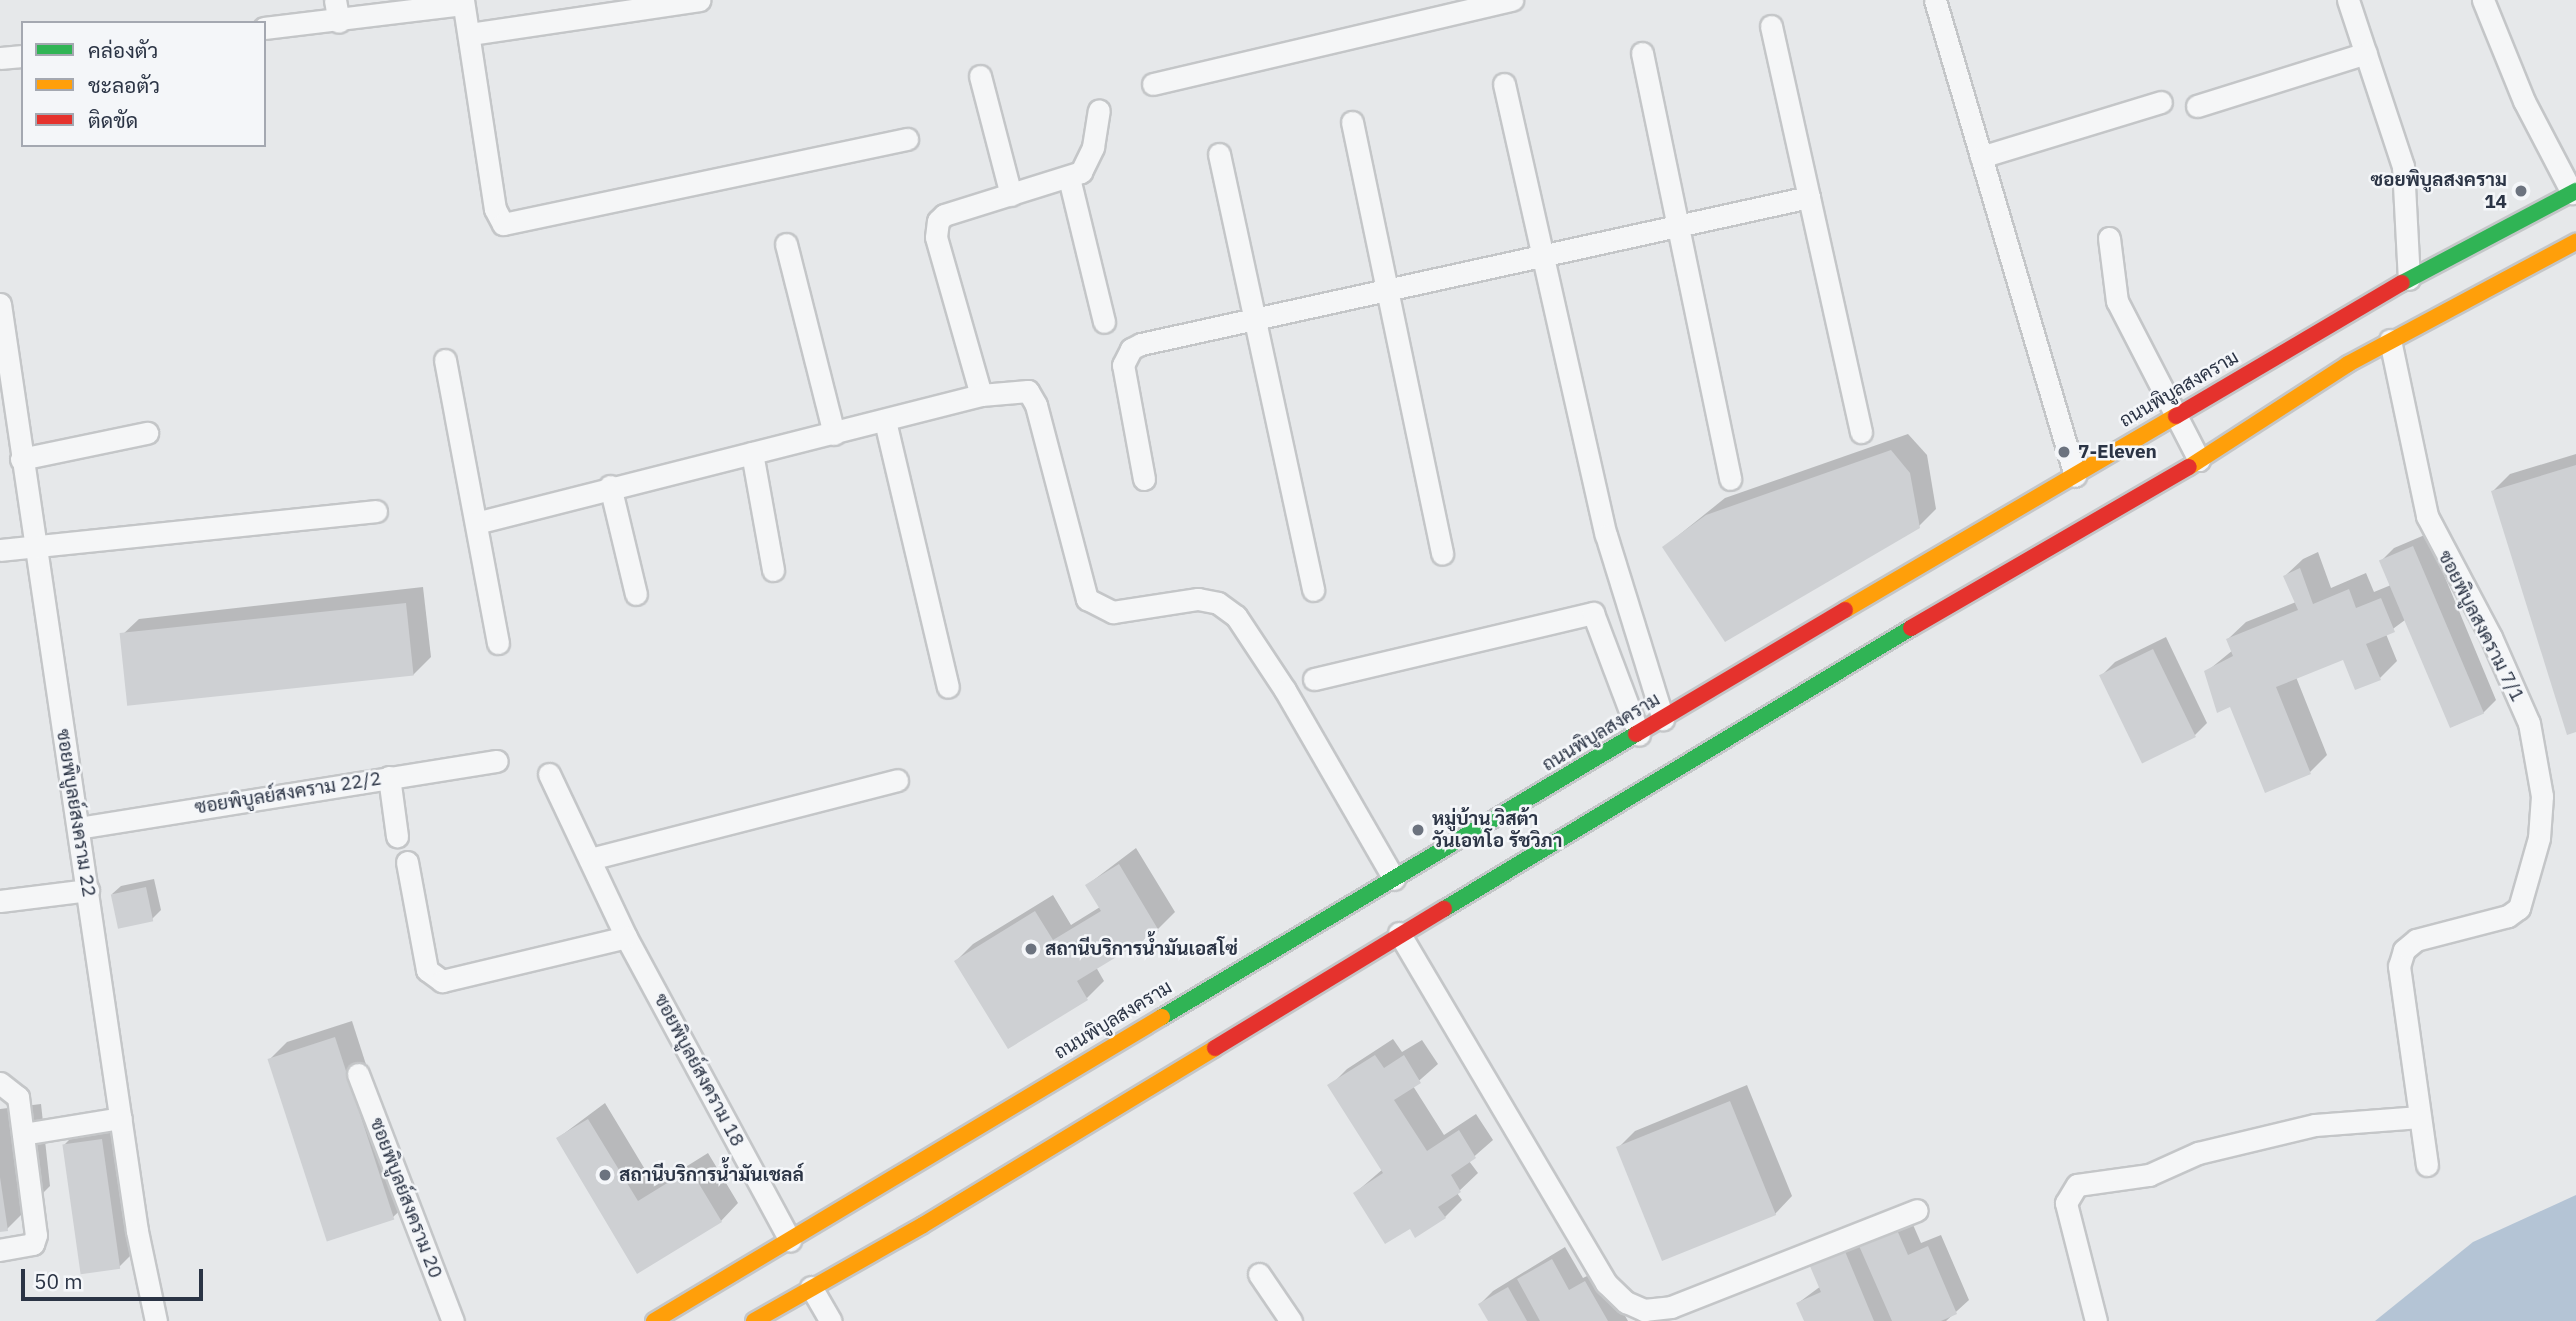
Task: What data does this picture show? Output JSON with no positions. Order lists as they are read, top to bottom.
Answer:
{
  "streets": {
    "main road": ["ถนนพิบูลสงคราม"],
    "street": [
      "ซอยพิบูลสงคราม 7/1",
      "ซอยพิบูลย์สงคราม 22/2",
      "ซอยพิบูลย์สงคราม 22",
      "ซอยพิบูลย์สงคราม 18",
      "ซอยพิบูลย์สงคราม 20"
    ]
  },
  "crossings": [
    ["ถนนพิบูลสงคราม", "ซอยพิบูลย์สงคราม 18"],
    ["ซอยพิบูลย์สงคราม 22/2", "ซอยพิบูลย์สงคราม 22"]
  ],
  "places": [
    "ซอยพิบูลสงคราม 14",
    "7-Eleven",
    "หมู่บ้าน วิสต้า วันเอทโอ รัชวิภา",
    "สถานีบริการน้ำมันเอสโซ่",
    "สถานีบริการน้ำมันเชลล์"
  ],
  "legend": ["คล่องตัว", "ชะลอตัว", "ติดขัด"],
  "scale_bar": "50 m"
}
